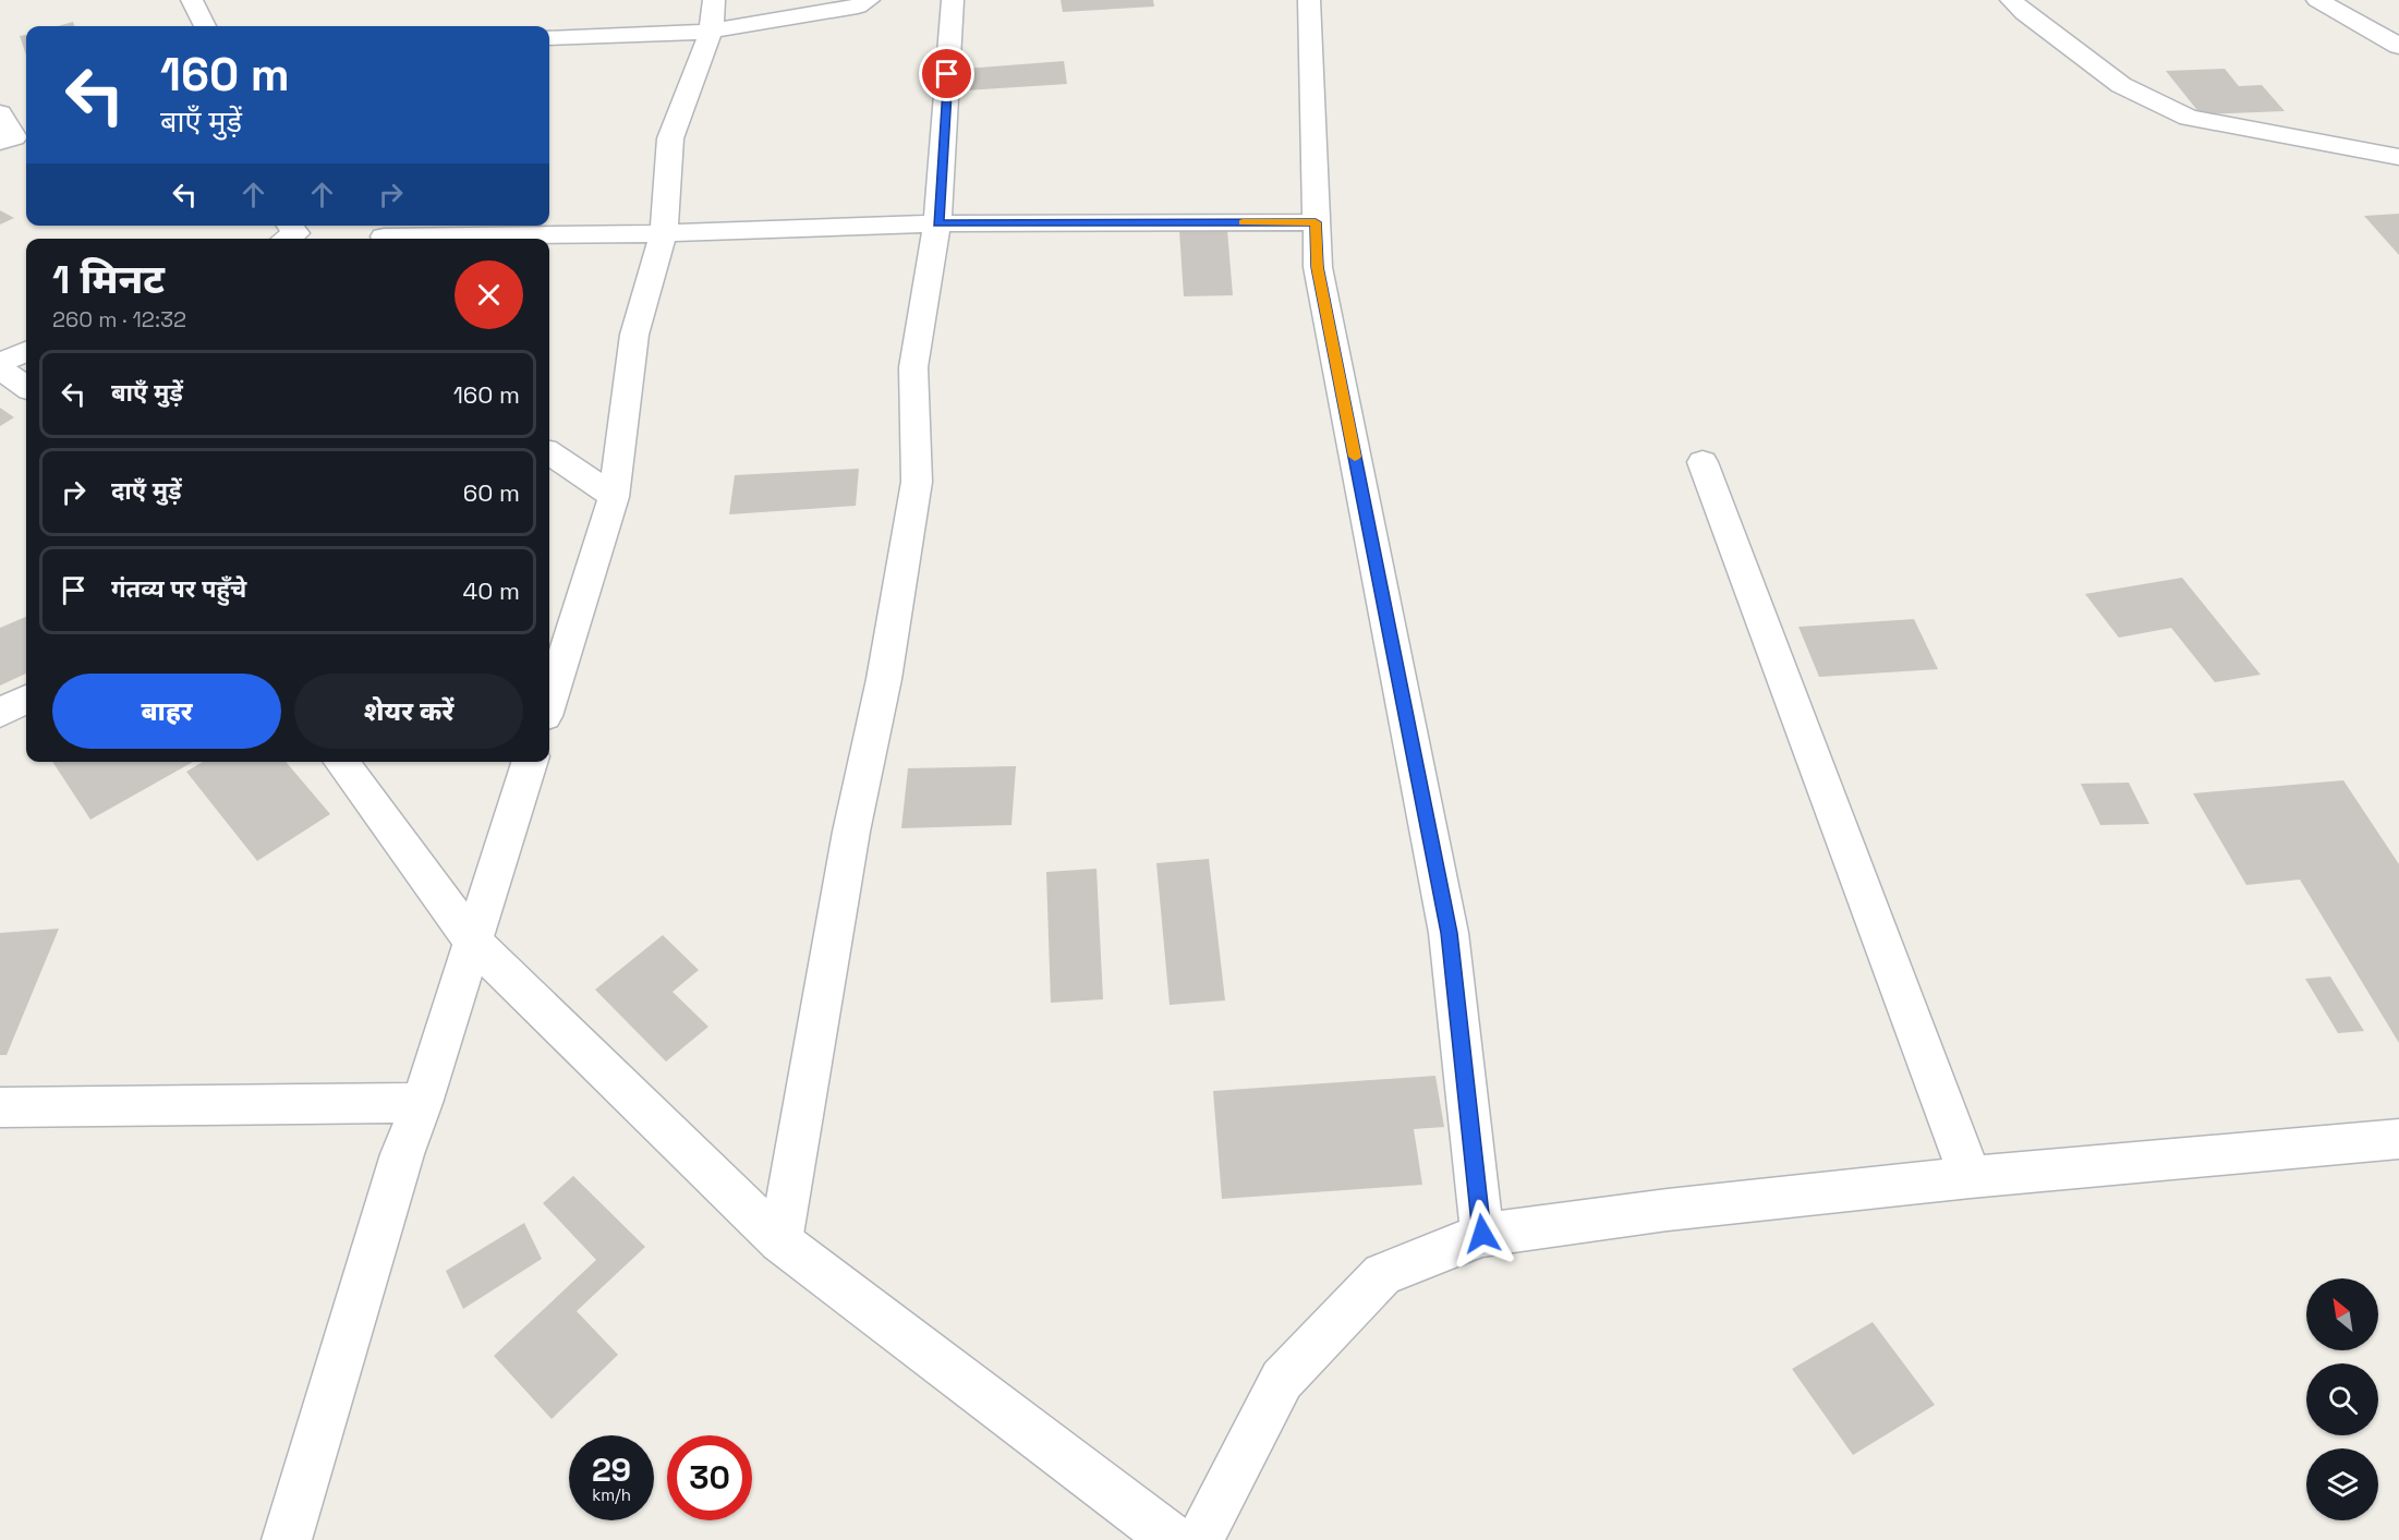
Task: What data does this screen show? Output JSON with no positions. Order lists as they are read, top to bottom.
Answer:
{
  "north": "top left",
  "page": {
    "turn": ["160 m", "बाएँ मुड़ें"],
    "heading": ["1 मिनट", "260 m · 12:32"],
    "list": [
      {
        "name": "बाएँ मुड़ें",
        "value": "160 m"
      },
      {
        "name": "दाएँ मुड़ें",
        "value": "60 m"
      },
      {
        "name": "गंतव्य पर पहुँचे",
        "value": "40 m"
      }
    ],
    "buttons": ["बाहर", "शेयर करें"],
    "speed": "29 km/h",
    "limit": "30"
  }
}
